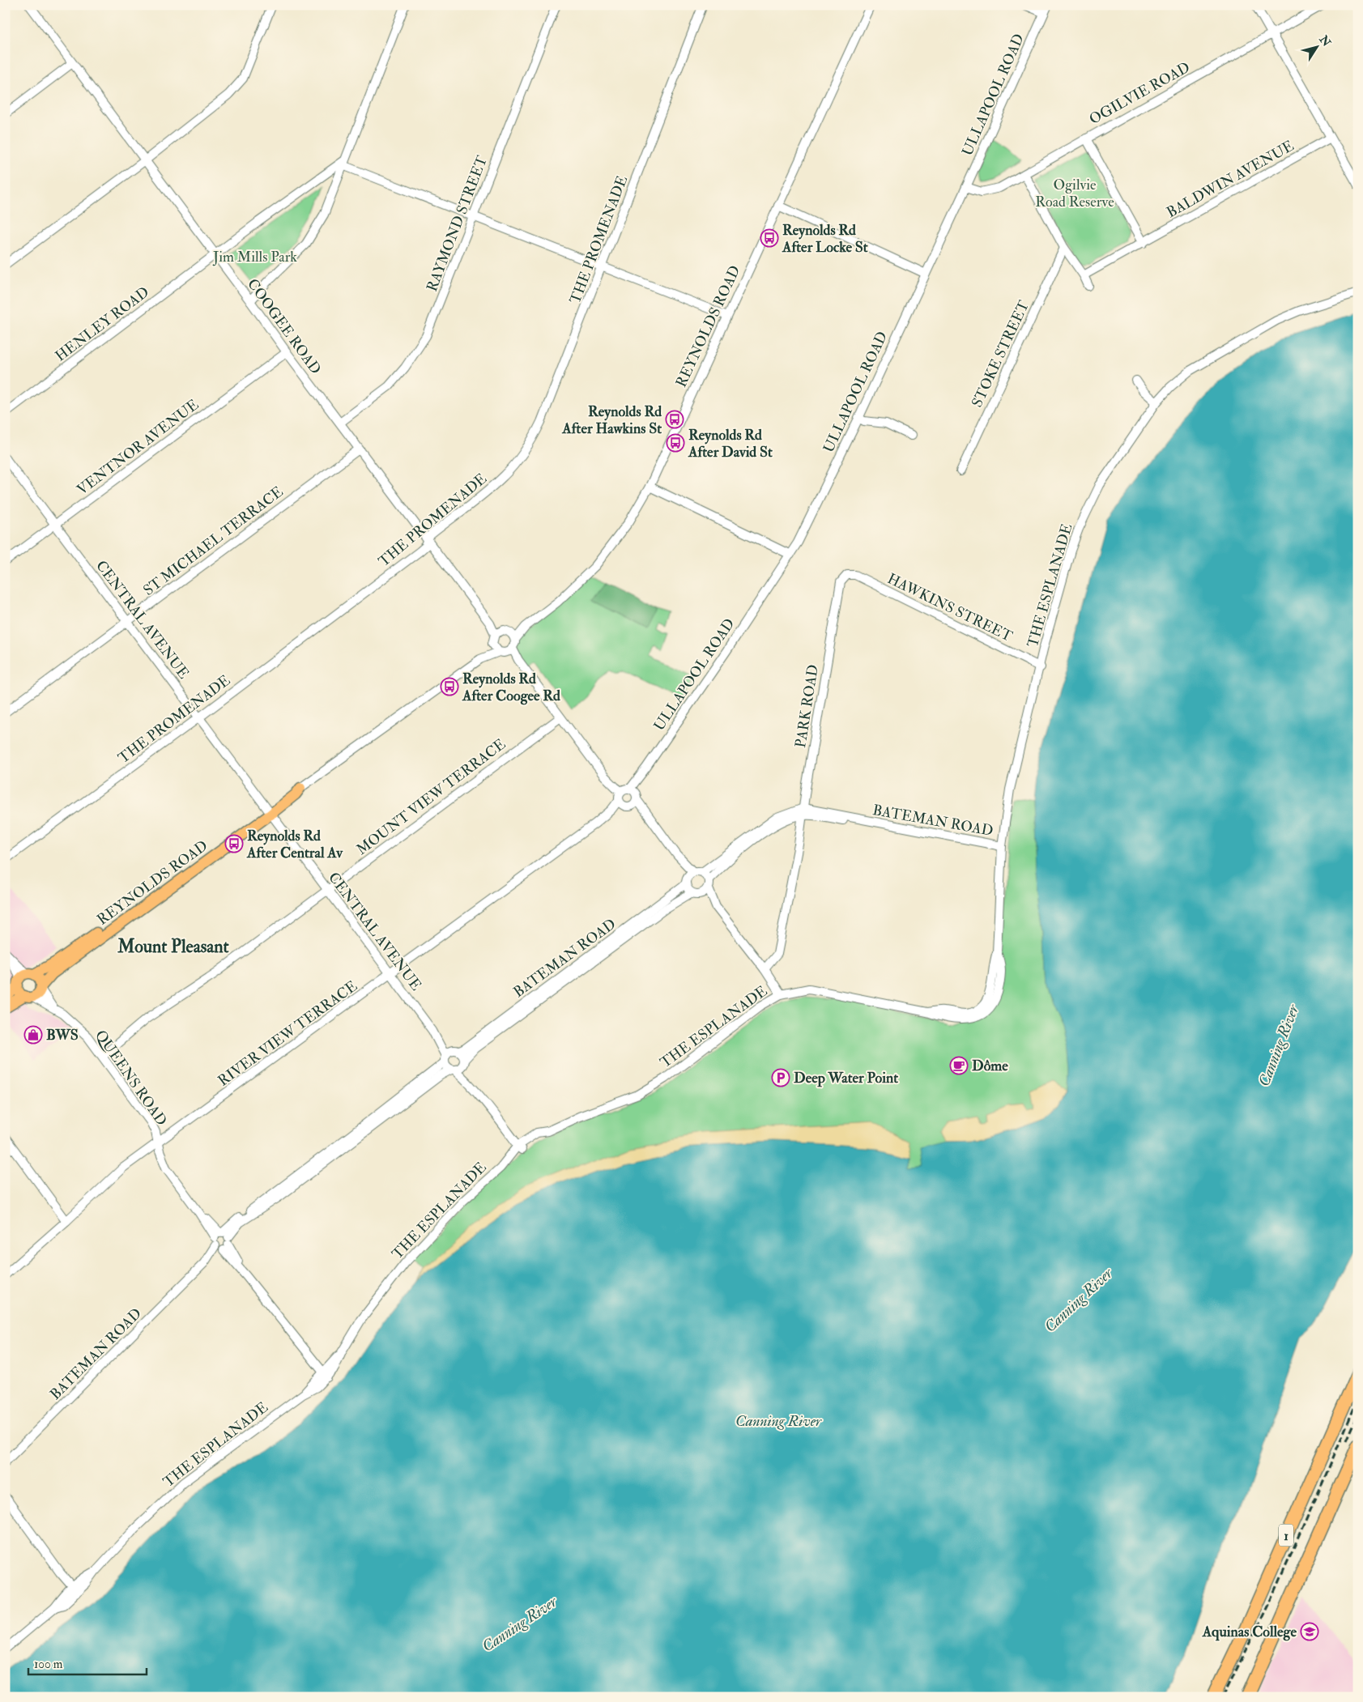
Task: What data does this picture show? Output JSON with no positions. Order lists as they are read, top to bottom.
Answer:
{
  "streets": {
    "highway": ["1"],
    "main road": ["REYNOLDS ROAD"],
    "street": [
      "OGILVIE ROAD",
      "ULLAPOOL ROAD",
      "BALDWIN AVENUE",
      "RAYMOND STREET",
      "THE PROMENADE",
      "HENLEY ROAD",
      "COOGEE ROAD",
      "STOKE STREET",
      "VENTNOR AVENUE",
      "ST MICHAEL TERRACE",
      "THE ESPLANADE",
      "HAWKINS STREET",
      "CENTRAL AVENUE",
      "PARK ROAD",
      "MOUNT VIEW TERRACE",
      "BATEMAN ROAD",
      "RIVER VIEW TERRACE",
      "QUEENS ROAD"
    ]
  },
  "crossings": [
    ["OGILVIE ROAD", "ULLAPOOL ROAD"],
    ["ULLAPOOL ROAD", "RIVER VIEW TERRACE"],
    ["RAYMOND STREET", "COOGEE ROAD"],
    ["THE PROMENADE", "COOGEE ROAD"],
    ["THE PROMENADE", "CENTRAL AVENUE"],
    ["HENLEY ROAD", "COOGEE ROAD"],
    ["COOGEE ROAD", "REYNOLDS ROAD"],
    ["COOGEE ROAD", "VENTNOR AVENUE"],
    ["COOGEE ROAD", "ST MICHAEL TERRACE"],
    ["REYNOLDS ROAD", "CENTRAL AVENUE"],
    ["REYNOLDS ROAD", "QUEENS ROAD"],
    ["VENTNOR AVENUE", "CENTRAL AVENUE"],
    ["ST MICHAEL TERRACE", "CENTRAL AVENUE"],
    ["THE ESPLANADE", "HAWKINS STREET"],
    ["THE ESPLANADE", "BATEMAN ROAD"],
    ["THE ESPLANADE", "QUEENS ROAD"],
    ["HAWKINS STREET", "PARK ROAD"],
    ["CENTRAL AVENUE", "MOUNT VIEW TERRACE"],
    ["CENTRAL AVENUE", "BATEMAN ROAD"],
    ["CENTRAL AVENUE", "RIVER VIEW TERRACE"],
    ["PARK ROAD", "BATEMAN ROAD"],
    ["MOUNT VIEW TERRACE", "QUEENS ROAD"],
    ["BATEMAN ROAD", "QUEENS ROAD"],
    ["RIVER VIEW TERRACE", "QUEENS ROAD"]
  ],
  "districts": ["Mount Pleasant"],
  "water": ["Canning River"],
  "parks": ["Ogilvie Road Reserve", "Jim Mills Park"],
  "places": {
    "bus stop": [
      "Reynolds Rd After Locke St",
      "Reynolds Rd After Hawkins St",
      "Reynolds Rd After David St",
      "Reynolds Rd After Coogee Rd",
      "Reynolds Rd After Central Av"
    ],
    "shop": ["BWS"],
    "cafe": ["Dôme"],
    "parking": ["Deep Water Point"],
    "school or university": ["Aquinas College"]
  },
  "scale_bar": "100 m",
  "north": "top right"
}
